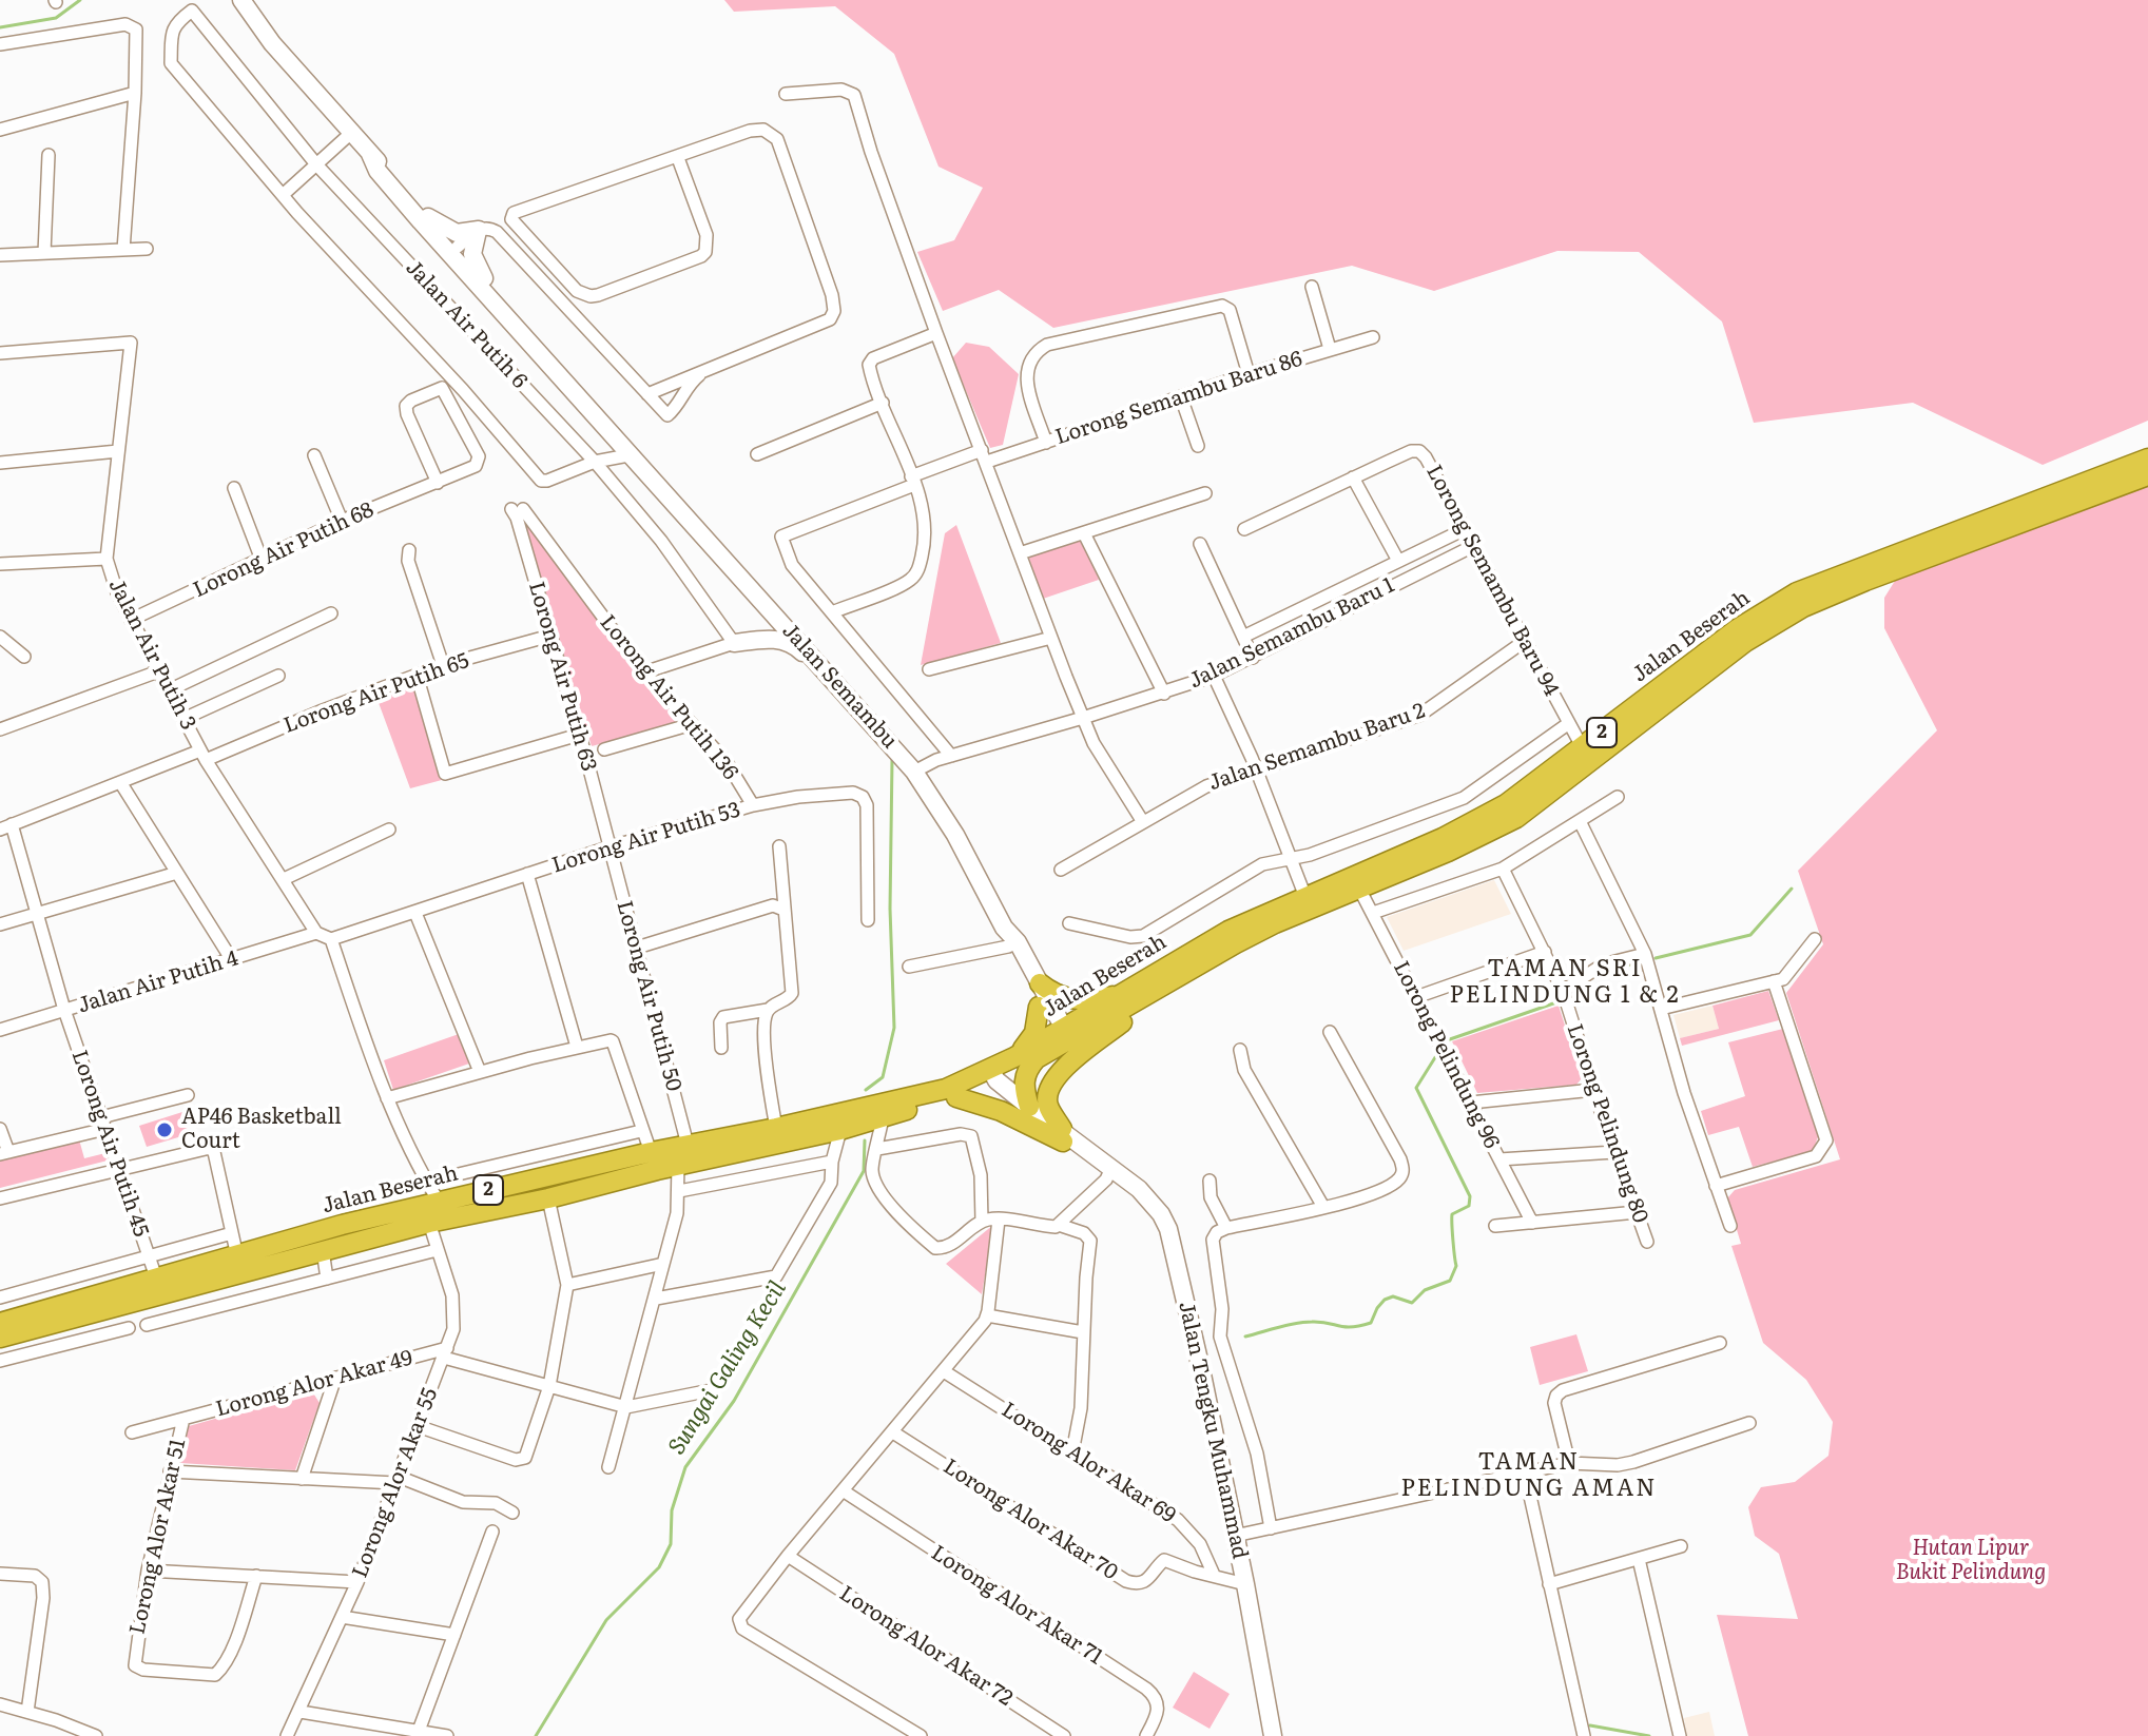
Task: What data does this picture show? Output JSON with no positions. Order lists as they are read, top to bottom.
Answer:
{
  "streets": {
    "highway": ["Jalan Beserah", "2"],
    "main road": ["Jalan Semambu", "Jalan Tengku Muhammad"],
    "street": [
      "Jalan Air Putih 6",
      "Lorong Semambu Baru 86",
      "Lorong Air Putih 68",
      "Lorong Semambu Baru 94",
      "Jalan Semambu Baru 1",
      "Jalan Air Putih 3",
      "Lorong Air Putih 63",
      "Lorong Air Putih 65",
      "Lorong Air Putih 136",
      "Jalan Semambu Baru 2",
      "Lorong Air Putih 53",
      "Jalan Air Putih 4",
      "Lorong Air Putih 50",
      "Lorong Pelindung 96",
      "Lorong Pelindung 80",
      "Lorong Air Putih 45",
      "Lorong Alor Akar 49",
      "Lorong Alor Akar 69",
      "Lorong Alor Akar 55",
      "Lorong Alor Akar 70",
      "Lorong Alor Akar 51",
      "Lorong Alor Akar 71",
      "Lorong Alor Akar 72"
    ]
  },
  "crossings": [
    ["Lorong Air Putih 68", "Jalan Air Putih 3"],
    ["Lorong Semambu Baru 94", "Jalan Semambu Baru 1"],
    ["Lorong Semambu Baru 94", "Jalan Beserah"],
    ["Lorong Semambu Baru 94", "Jalan Semambu Baru 2"],
    ["Jalan Semambu Baru 1", "Jalan Semambu"],
    ["Jalan Beserah", "Jalan Semambu"],
    ["Jalan Beserah", "Lorong Air Putih 50"],
    ["Jalan Beserah", "Lorong Pelindung 96"],
    ["Jalan Beserah", "Lorong Air Putih 45"],
    ["Jalan Beserah", "Jalan Tengku Muhammad"],
    ["Jalan Beserah", "Lorong Alor Akar 55"],
    ["Jalan Air Putih 3", "Lorong Air Putih 65"],
    ["Jalan Air Putih 3", "Jalan Air Putih 4"],
    ["Lorong Air Putih 63", "Lorong Air Putih 65"],
    ["Lorong Air Putih 63", "Lorong Air Putih 136"],
    ["Lorong Air Putih 63", "Lorong Air Putih 53"],
    ["Lorong Air Putih 63", "Lorong Air Putih 50"],
    ["Lorong Air Putih 65", "Lorong Air Putih 45"],
    ["Lorong Air Putih 136", "Lorong Air Putih 53"],
    ["Lorong Air Putih 53", "Lorong Air Putih 50"],
    ["Jalan Air Putih 4", "Lorong Air Putih 45"],
    ["Lorong Alor Akar 49", "Lorong Alor Akar 55"],
    ["Lorong Alor Akar 49", "Lorong Alor Akar 51"],
    ["Lorong Alor Akar 69", "Lorong Alor Akar 70"]
  ],
  "districts": ["TAMAN SRI PELINDUNG 1 & 2", "TAMAN PELINDUNG AMAN"],
  "water": ["Sungai Galing Kecil"],
  "parks": ["Hutan Lipur Bukit Pelindung"],
  "places": ["AP46 Basketball Court"]
}
